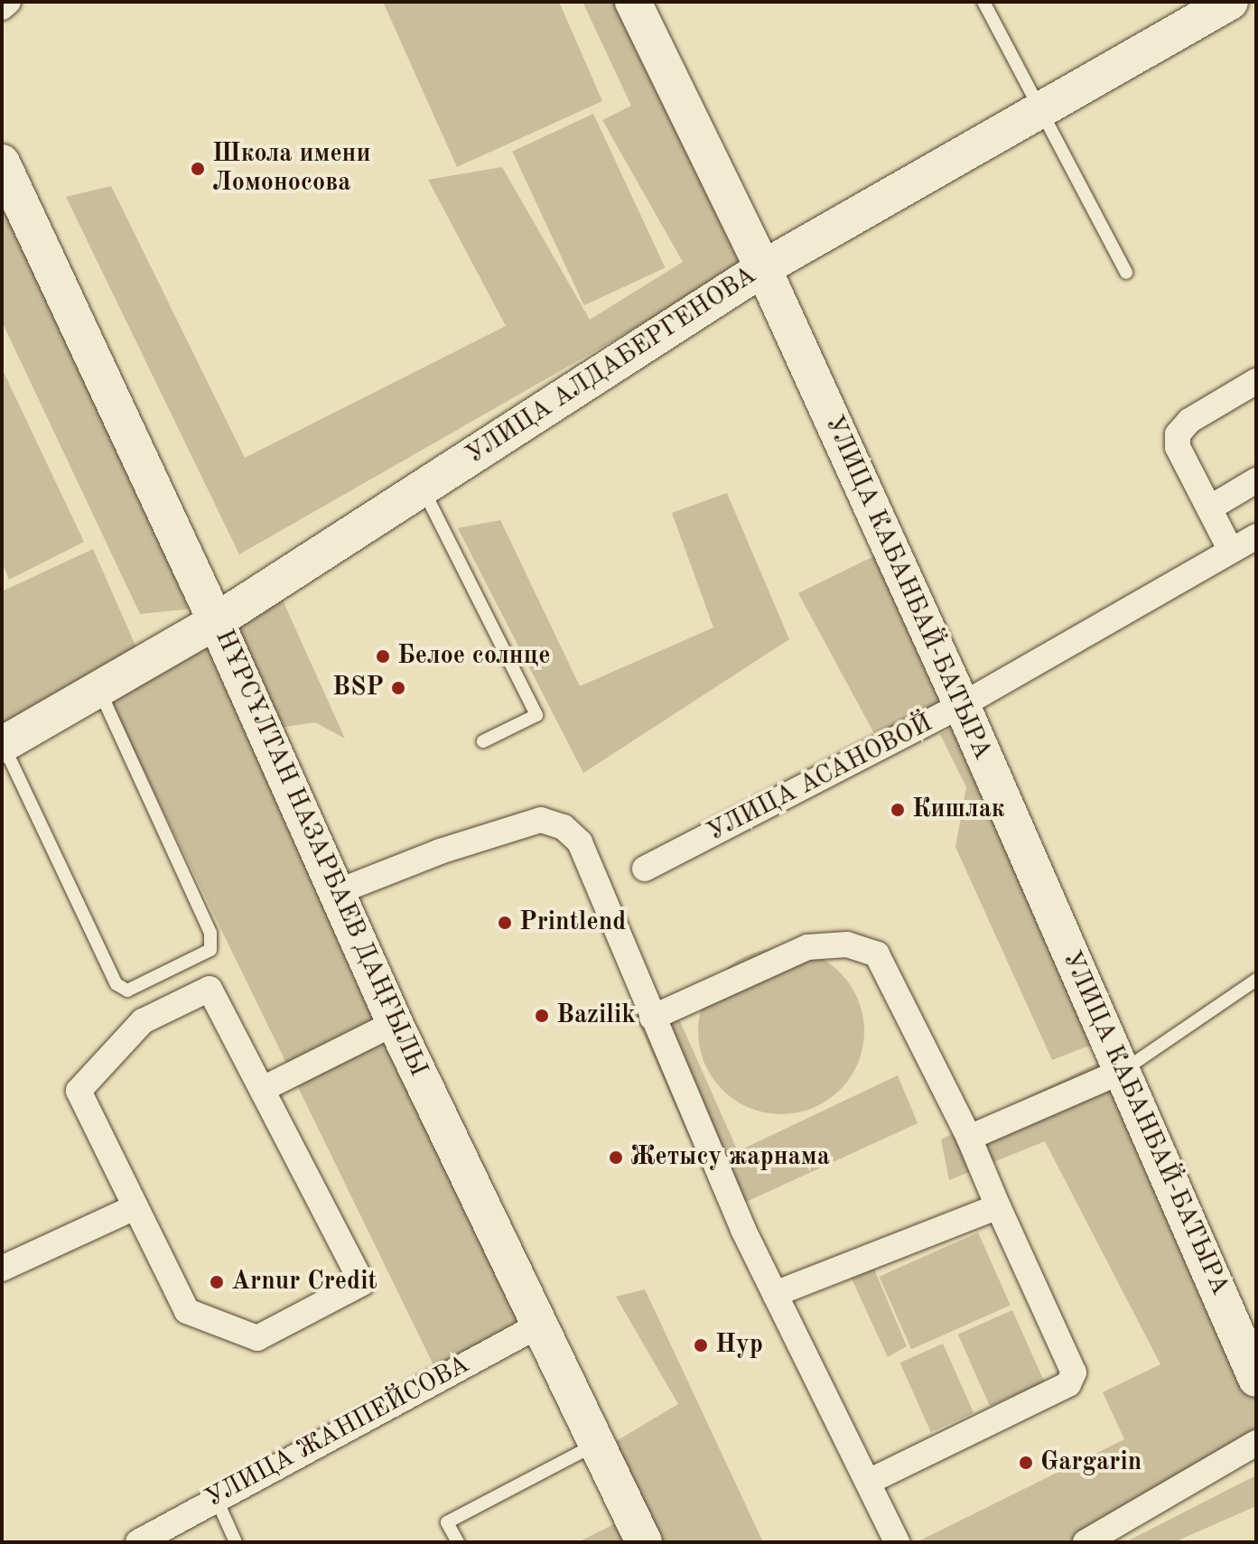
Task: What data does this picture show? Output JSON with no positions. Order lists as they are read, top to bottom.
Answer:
{
  "streets": {
    "main road": ["УЛИЦА АЛДАБЕРГЕНОВА", "УЛИЦА КАБАНБАЙ-БАТЫРА", "НҰРСҰЛТАН НАЗАРБАЕВ ДАҢҒЫЛЫ"],
    "street": ["УЛИЦА АСАНОВОЙ", "УЛИЦА ЖАНПЕЙСОВА"]
  },
  "crossings": [
    ["УЛИЦА АЛДАБЕРГЕНОВА", "УЛИЦА КАБАНБАЙ-БАТЫРА"],
    ["УЛИЦА АЛДАБЕРГЕНОВА", "НҰРСҰЛТАН НАЗАРБАЕВ ДАҢҒЫЛЫ"],
    ["УЛИЦА КАБАНБАЙ-БАТЫРА", "УЛИЦА АСАНОВОЙ"],
    ["НҰРСҰЛТАН НАЗАРБАЕВ ДАҢҒЫЛЫ", "УЛИЦА ЖАНПЕЙСОВА"]
  ],
  "places": [
    "Школа имени Ломоносова",
    "Белое солнце",
    "BSP",
    "Кишлак",
    "Printlend",
    "Bazilik",
    "Жетысу жарнама",
    "Arnur Credit",
    "Нур",
    "Gargarin"
  ]
}
